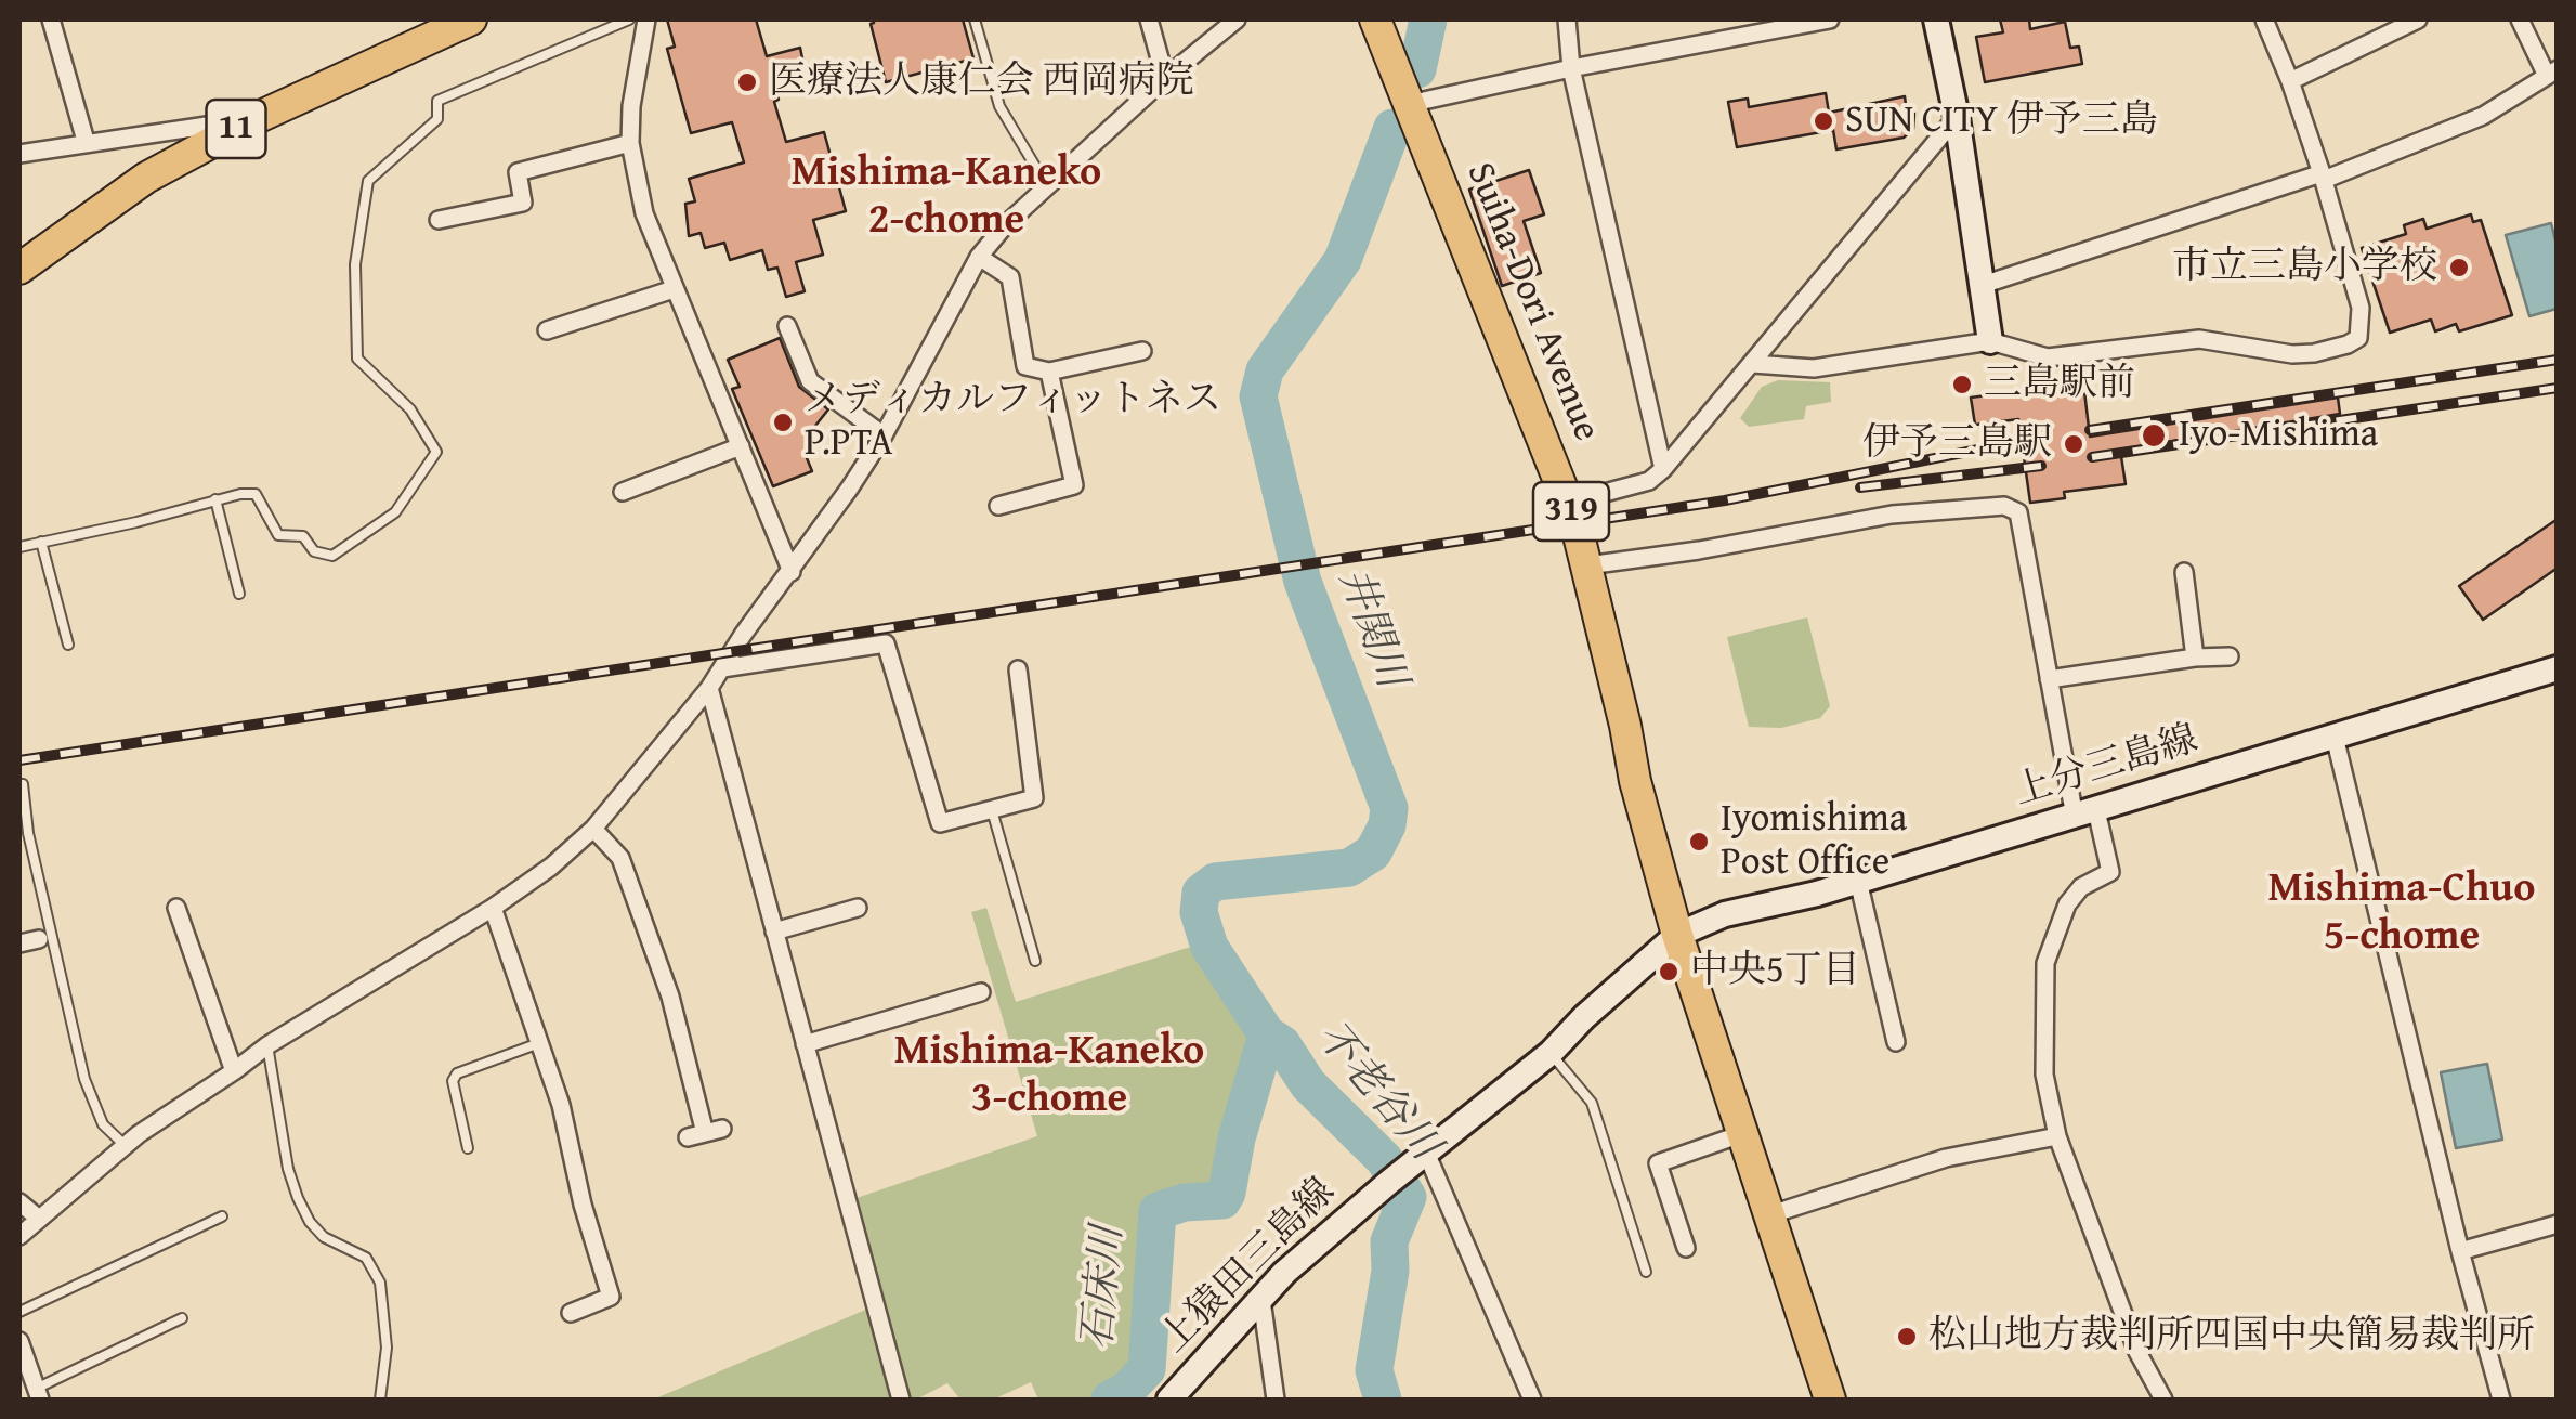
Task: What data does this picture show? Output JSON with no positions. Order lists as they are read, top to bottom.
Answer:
{
  "streets": {
    "highway": ["11", "Suiha-Dori Avenue", "319"],
    "main road": ["上分三島線", "上猿田三島線"]
  },
  "crossings": [
    ["Suiha-Dori Avenue", "319"],
    ["Suiha-Dori Avenue", "上分三島線"],
    ["Suiha-Dori Avenue", "上猿田三島線"],
    ["319", "上分三島線"],
    ["319", "上猿田三島線"],
    ["上分三島線", "上猿田三島線"]
  ],
  "districts": ["Mishima-Kaneko 2-chome", "Mishima-Chuo 5-chome", "Mishima-Kaneko 3-chome"],
  "water": ["井関川", "不老谷川", "石床川"],
  "places": [
    "医療法人康仁会 西岡病院",
    "SUN CITY 伊予三島",
    "市立三島小学校",
    "三島駅前",
    "メディカルフィットネス P.PTA",
    "Iyo-Mishima",
    "伊予三島駅",
    "Iyomishima Post Office",
    "中央5丁目",
    "松山地方裁判所四国中央簡易裁判所"
  ]
}
